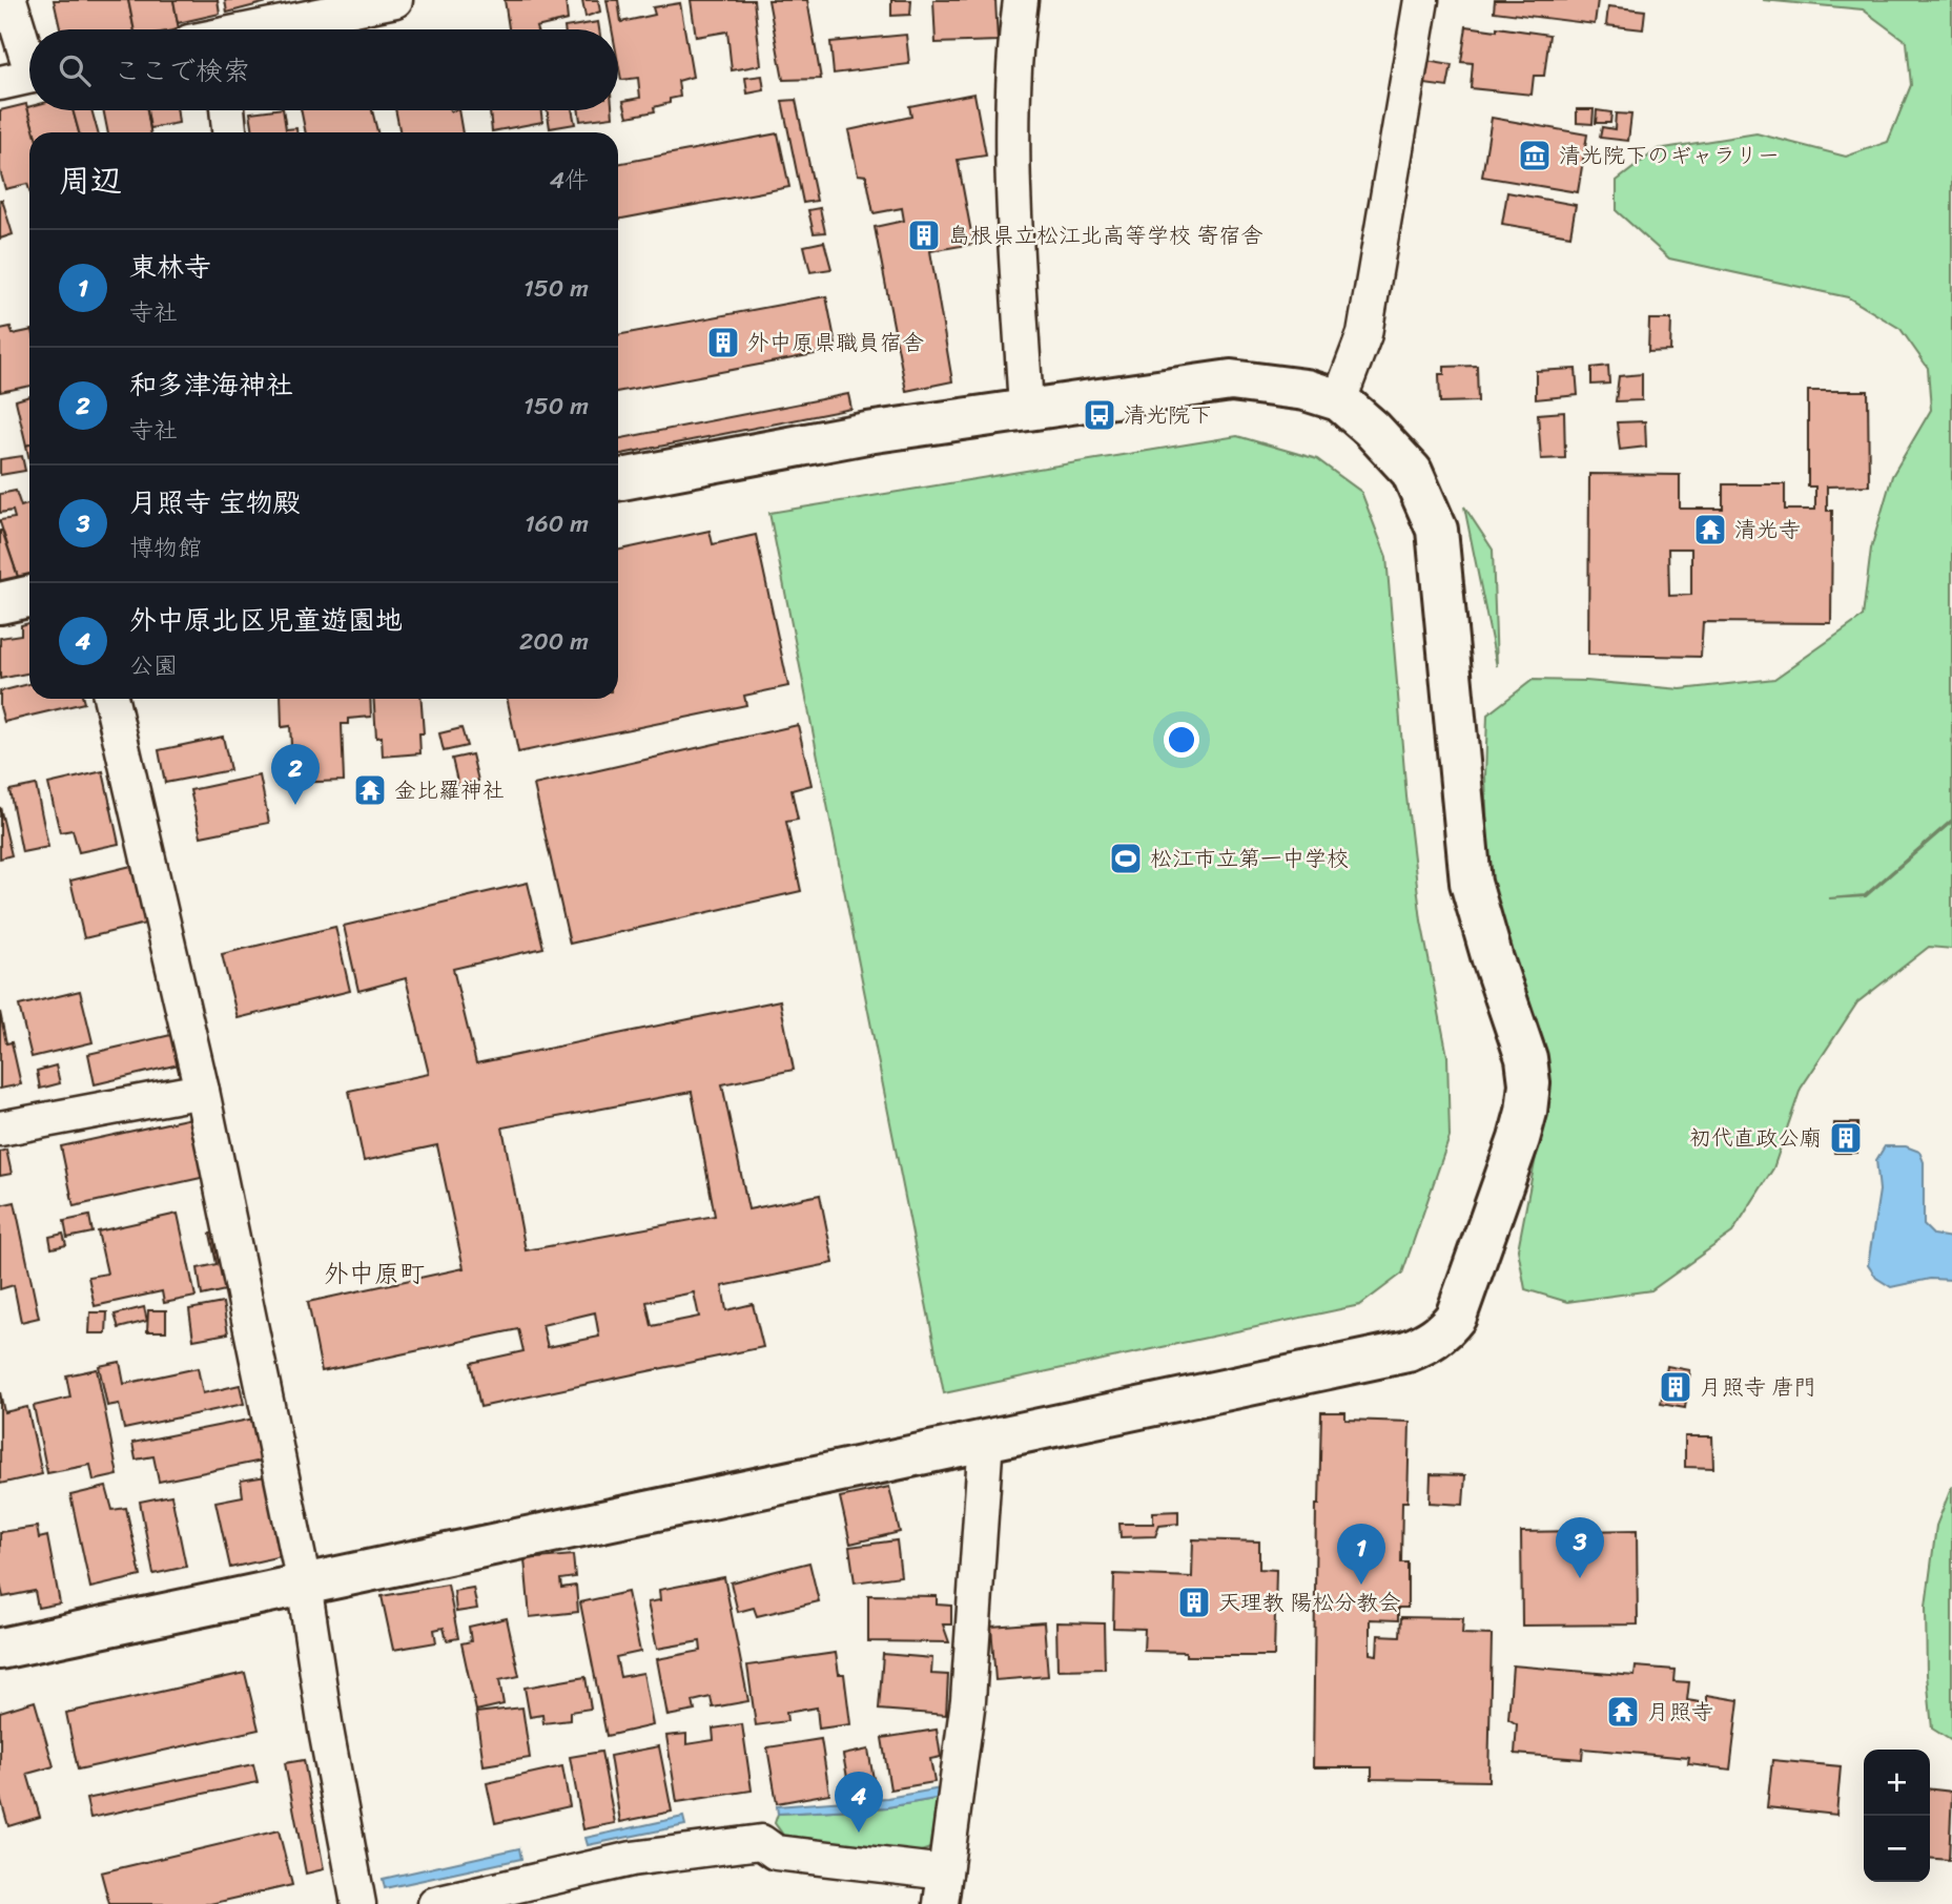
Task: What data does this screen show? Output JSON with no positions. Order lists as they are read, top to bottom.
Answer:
{
  "districts": ["外中原町"],
  "places": {
    "museum": ["清光院下のギャラリー"],
    "building": [
      "島根県立松江北高等学校 寄宿舎",
      "外中原県職員宿舎",
      "初代直政公廟",
      "月照寺 唐門",
      "天理教 陽松分教会"
    ],
    "bus stop": ["清光院下"],
    "temple": ["清光寺", "金比羅神社", "月照寺"],
    "sports": ["松江市立第一中学校"]
  },
  "page": {
    "search": "ここで検索",
    "heading": ["周辺", "4件"],
    "list": [
      {
        "mark": "1",
        "name": "東林寺",
        "note": "寺社",
        "value": "150 m"
      },
      {
        "mark": "2",
        "name": "和多津海神社",
        "note": "寺社",
        "value": "150 m"
      },
      {
        "mark": "3",
        "name": "月照寺 宝物殿",
        "note": "博物館",
        "value": "160 m"
      },
      {
        "mark": "4",
        "name": "外中原北区児童遊園地",
        "note": "公園",
        "value": "200 m"
      }
    ],
    "pins": [
      "2",
      "3",
      "1",
      "4"
    ],
    "map_buttons": ["+", "−"]
  }
}
